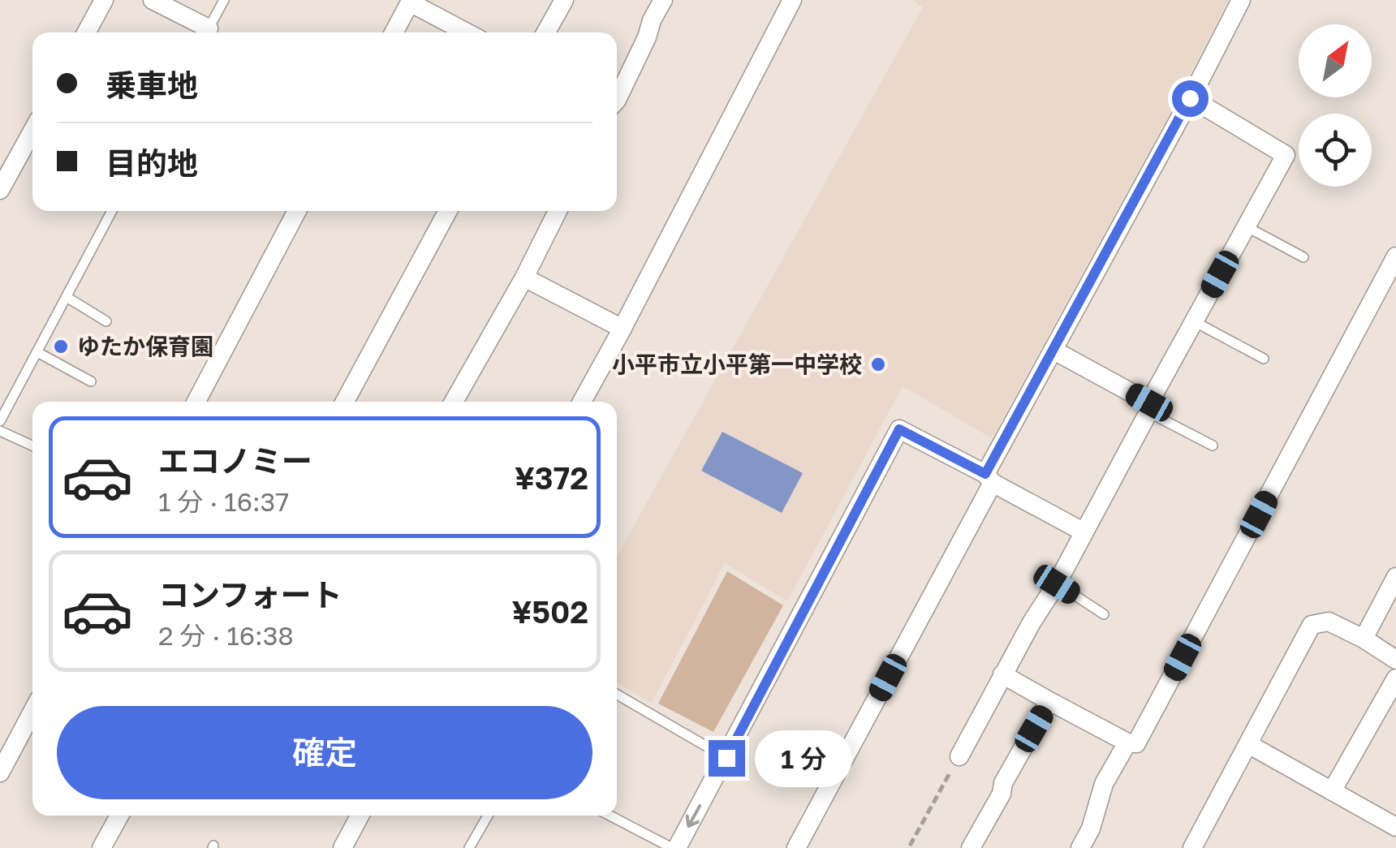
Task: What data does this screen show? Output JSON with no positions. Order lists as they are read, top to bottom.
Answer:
{
  "places": ["ゆたか保育園", "小平市立小平第一中学校"],
  "north": "top right",
  "page": {
    "banner": ["乗車地", "目的地"],
    "list": [
      {
        "name": "エコノミー",
        "note": "1 分 · 16:37",
        "value": "¥372"
      },
      {
        "name": "コンフォート",
        "note": "2 分 · 16:38",
        "value": "¥502"
      }
    ],
    "buttons": "確定",
    "bubble": "1 分"
  }
}
